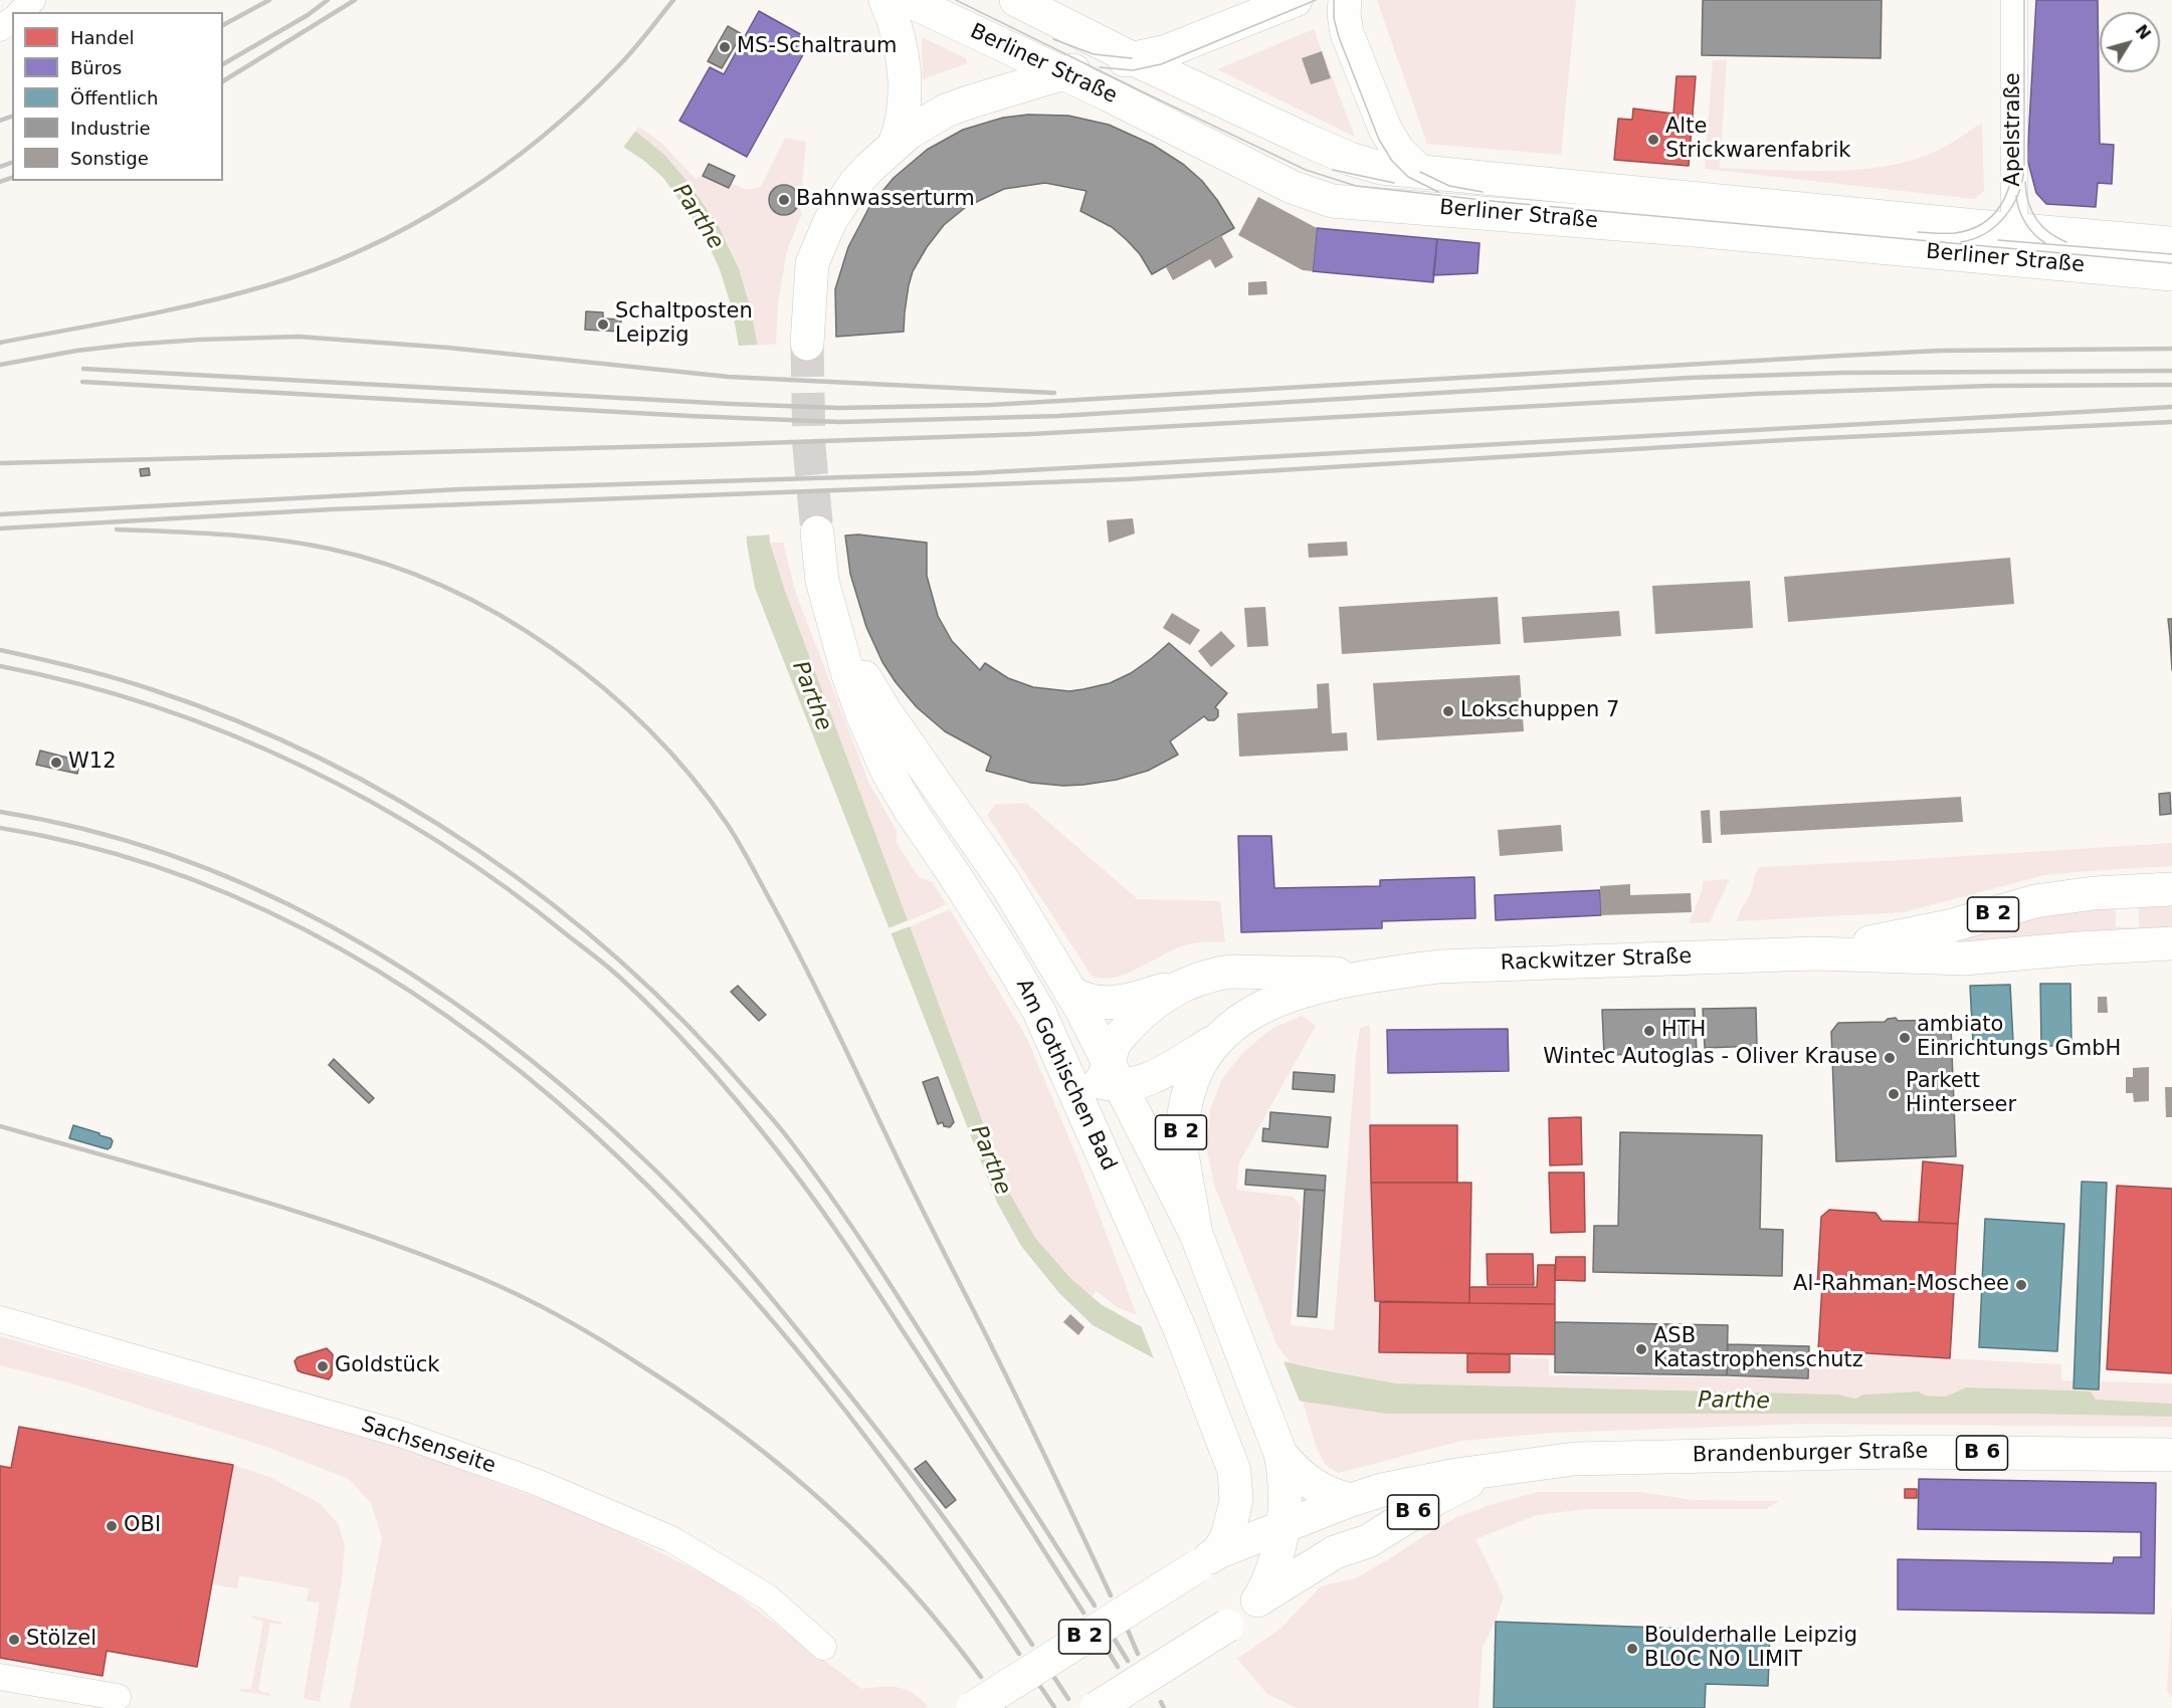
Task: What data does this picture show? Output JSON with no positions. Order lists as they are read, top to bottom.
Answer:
{
  "streets": {
    "main road": [
      "Berliner Straße",
      "B 2",
      "Rackwitzer Straße",
      "Am Gothischen Bad",
      "B 6",
      "Brandenburger Straße"
    ],
    "street": ["Apelstraße", "Sachsenseite"]
  },
  "crossings": [
    ["Berliner Straße", "Apelstraße"],
    ["Rackwitzer Straße", "Am Gothischen Bad"],
    ["Am Gothischen Bad", "Brandenburger Straße"]
  ],
  "water": ["Parthe"],
  "places": [
    "MS-Schaltraum",
    "Alte Strickwarenfabrik",
    "Bahnwasserturm",
    "Schaltposten Leipzig",
    "Lokschuppen 7",
    "W12",
    "HTH",
    "ambiato Einrichtungs GmbH",
    "Wintec Autoglas - Oliver Krause",
    "Parkett Hinterseer",
    "Al-Rahman-Moschee",
    "ASB Katastrophenschutz",
    "Goldstück",
    "OBI",
    "Stölzel",
    "Boulderhalle Leipzig BLOC NO LIMIT"
  ],
  "legend": [
    "Handel",
    "Büros",
    "Öffentlich",
    "Industrie",
    "Sonstige"
  ],
  "north": "top right"
}
